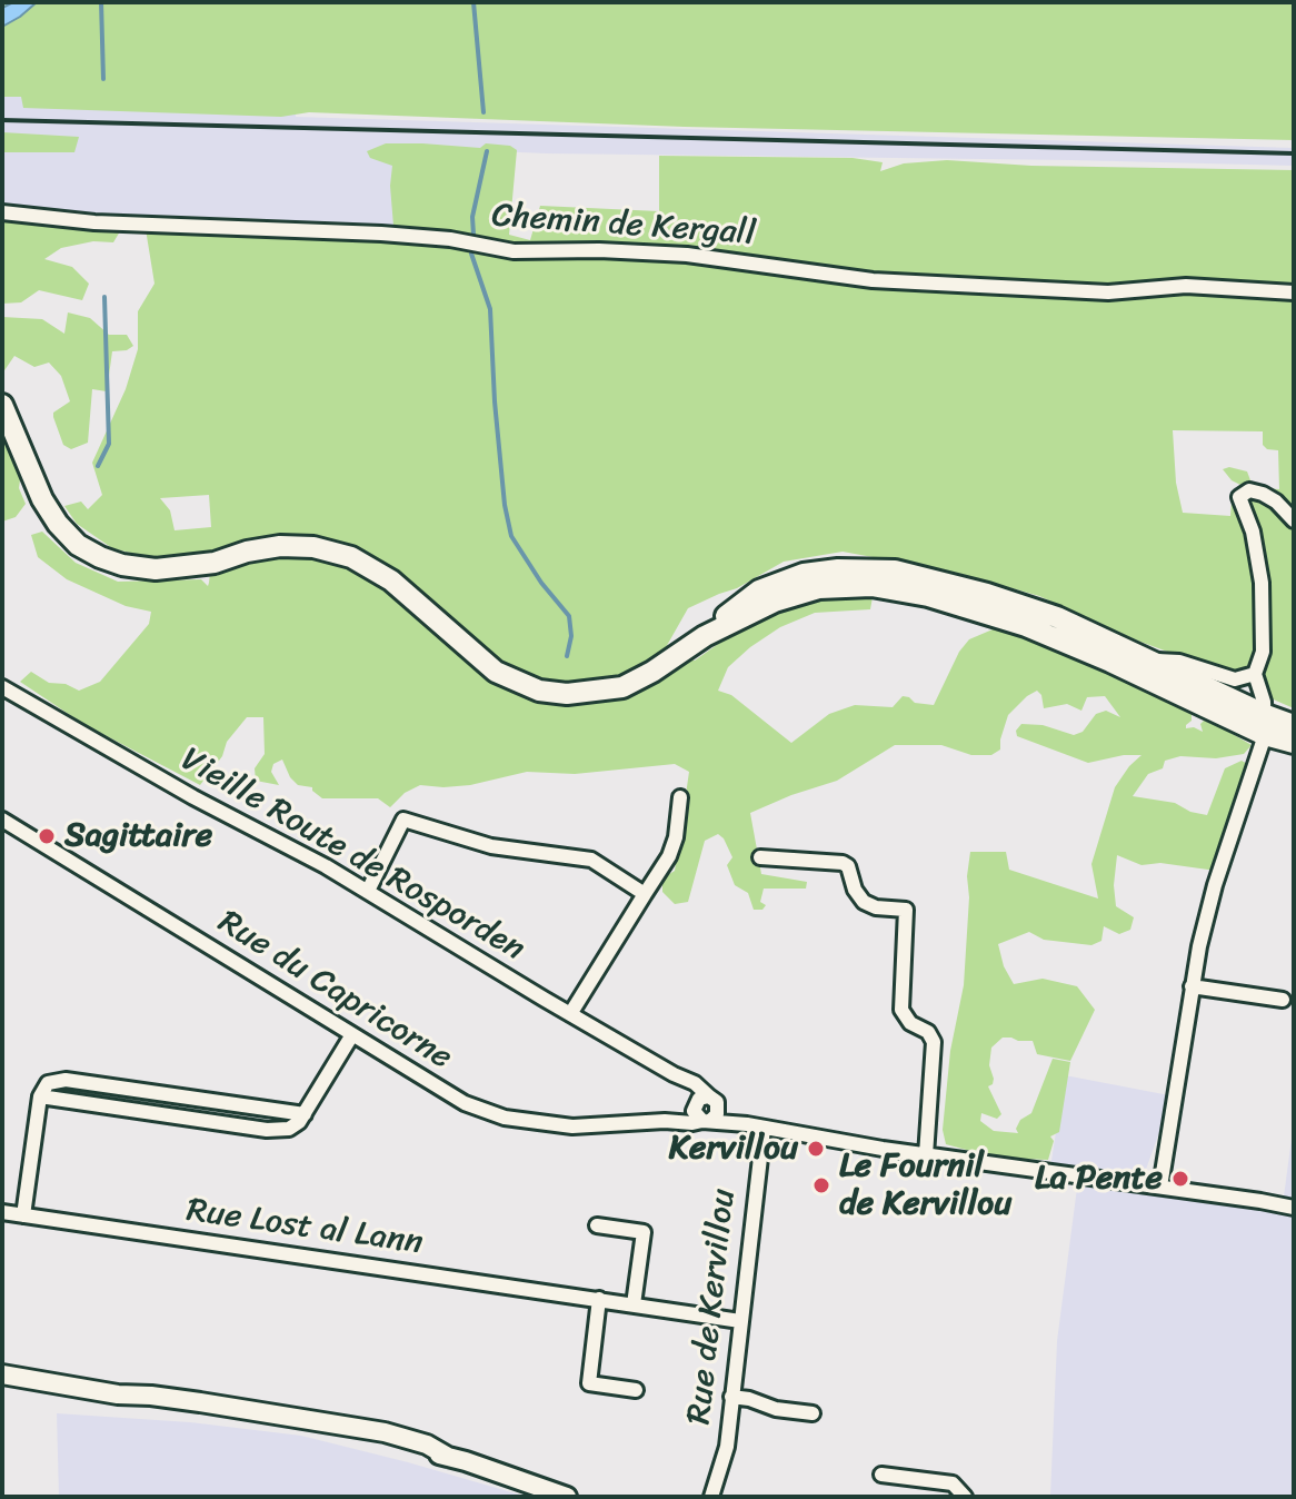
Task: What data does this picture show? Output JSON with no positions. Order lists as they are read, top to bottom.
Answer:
{
  "streets": {
    "street": [
      "Chemin de Kergall",
      "Vieille Route de Rosporden",
      "Rue du Capricorne",
      "Rue Lost al Lann",
      "Rue de Kervillou"
    ]
  },
  "crossings": [
    ["Vieille Route de Rosporden", "Rue du Capricorne"],
    ["Vieille Route de Rosporden", "Rue de Kervillou"],
    ["Rue Lost al Lann", "Rue de Kervillou"]
  ],
  "places": [
    "Sagittaire",
    "Kervillou",
    "La Pente",
    "Le Fournil de Kervillou"
  ]
}
